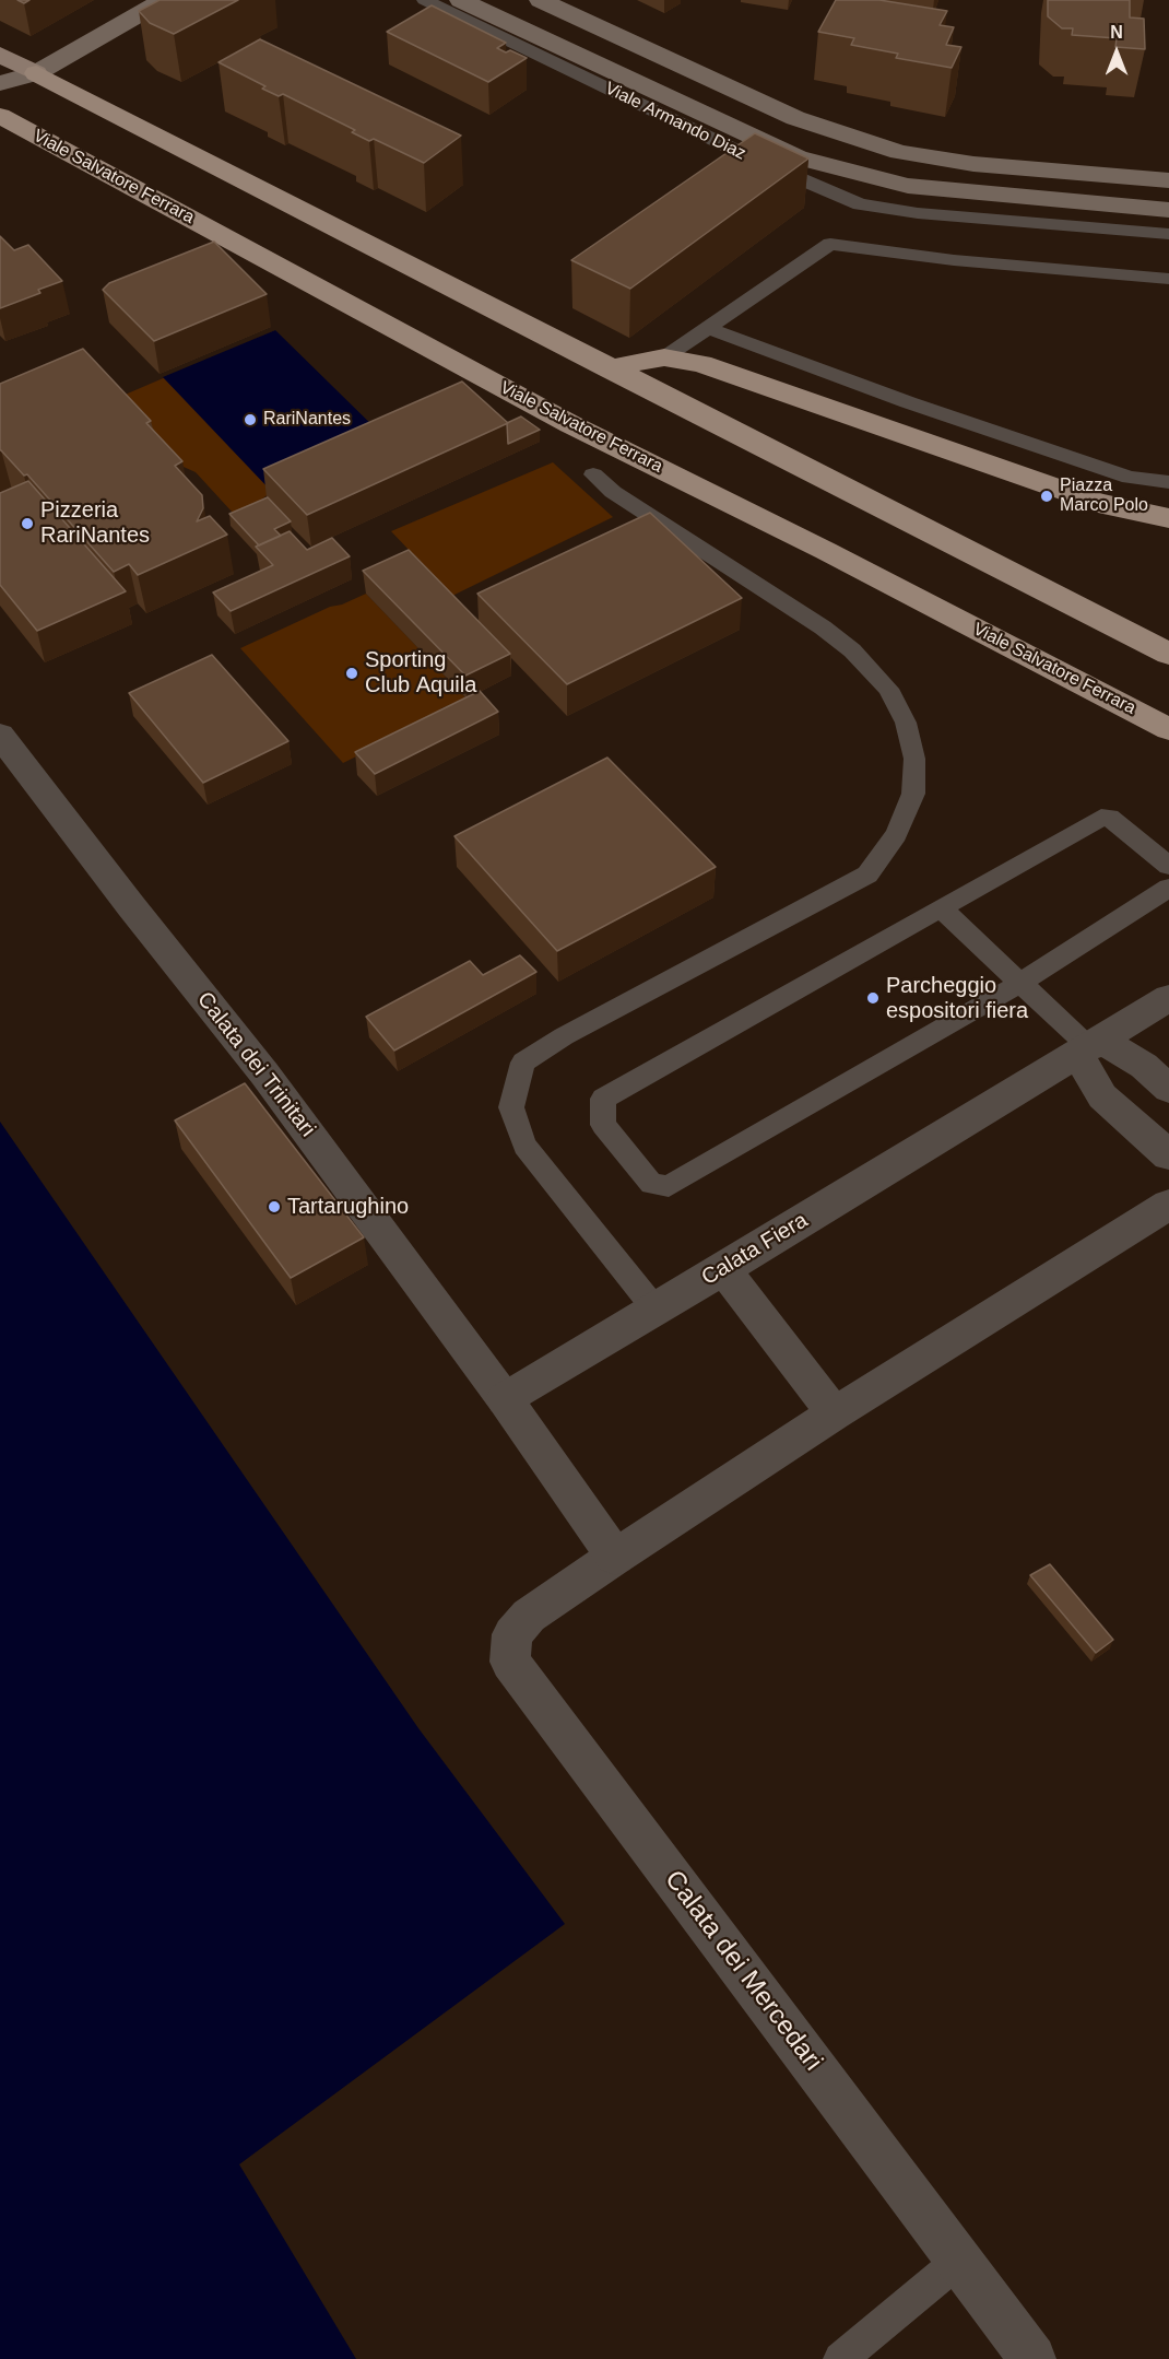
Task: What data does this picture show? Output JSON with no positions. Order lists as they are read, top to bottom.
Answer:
{
  "streets": {
    "highway": ["Viale Salvatore Ferrara"],
    "main road": ["Viale Armando Diaz"],
    "street": ["Calata dei Trinitari", "Calata Fiera", "Calata dei Mercedari"]
  },
  "crossings": [
    ["Calata dei Trinitari", "Calata Fiera"]
  ],
  "places": [
    "RariNantes",
    "Piazza Marco Polo",
    "Pizzeria RariNantes",
    "Sporting Club Aquila",
    "Parcheggio espositori fiera",
    "Tartarughino"
  ],
  "north": "top"
}
